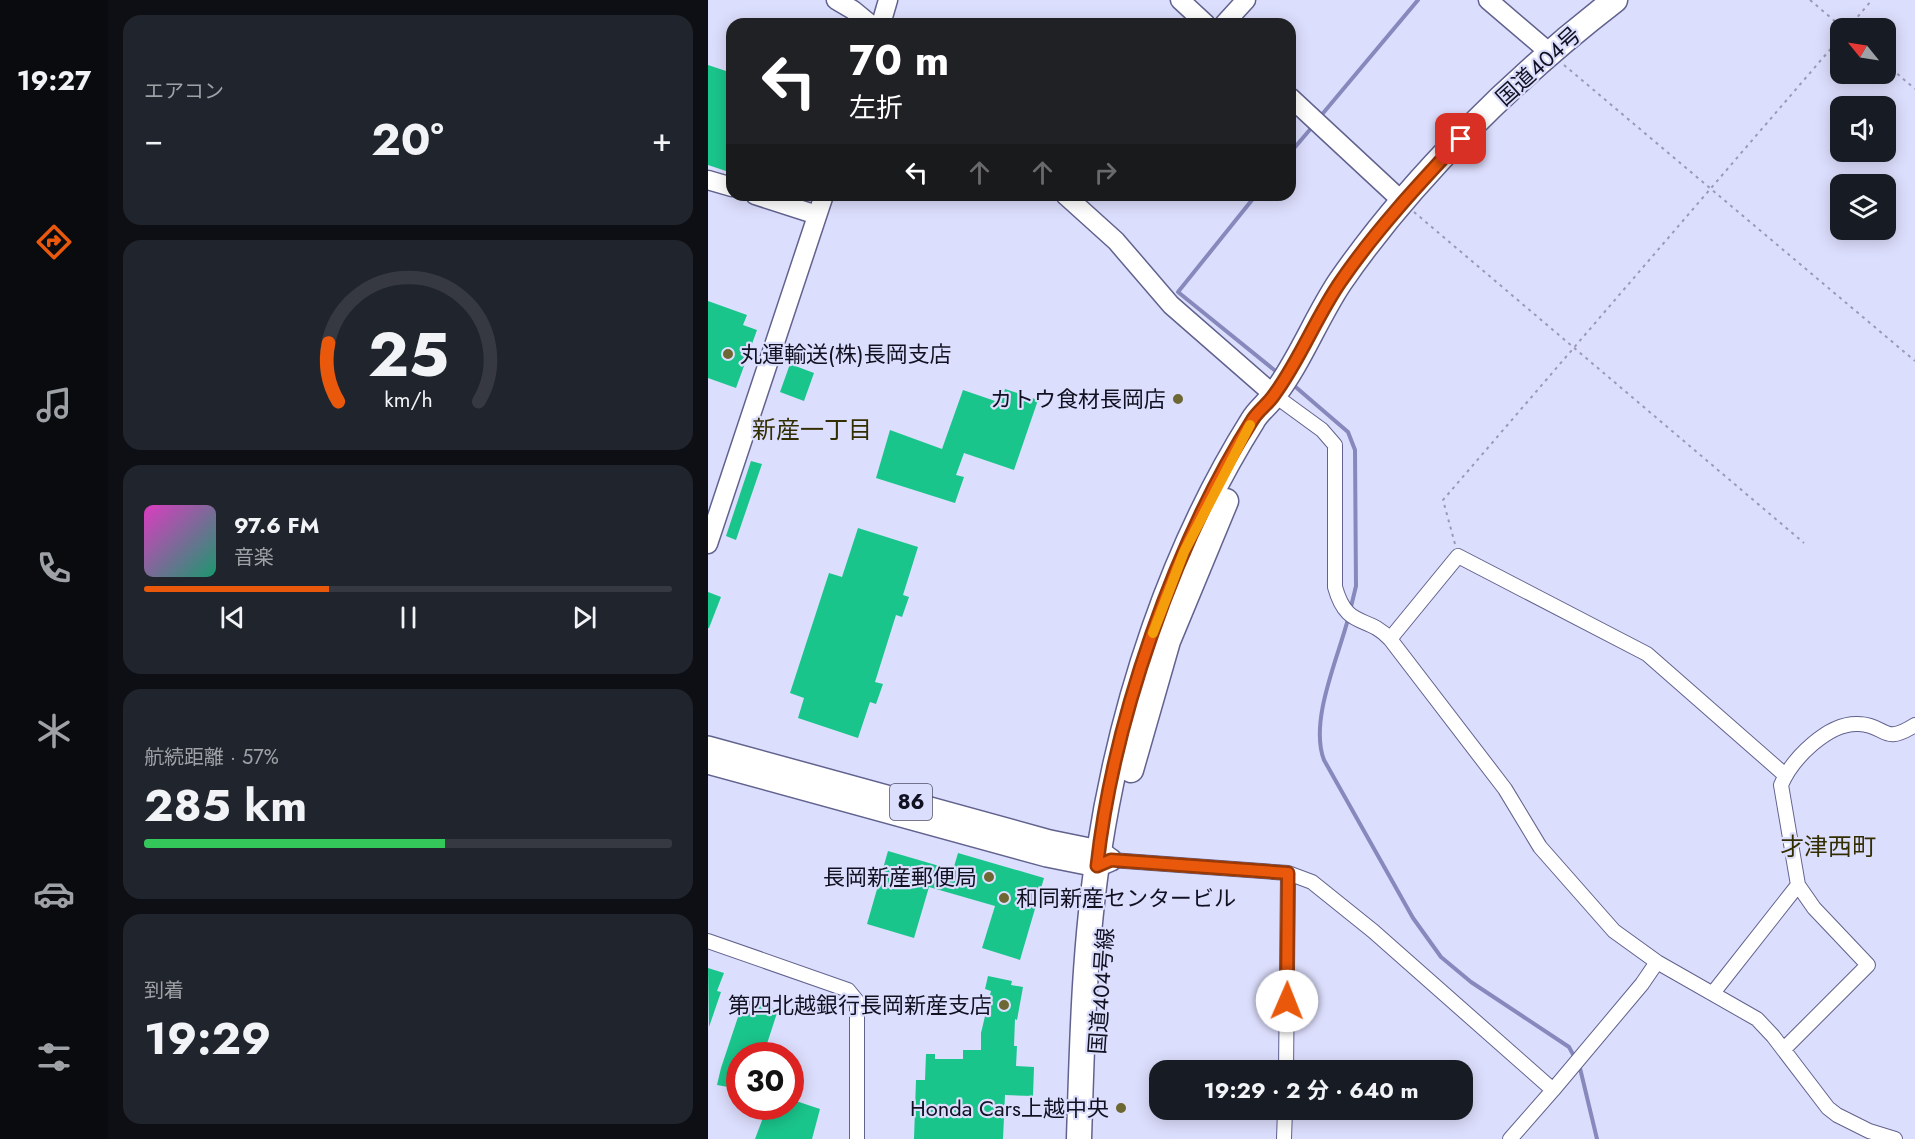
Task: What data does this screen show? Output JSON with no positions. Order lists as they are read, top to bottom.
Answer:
{
  "streets": {
    "highway": ["国道404号", "国道404号線"],
    "main road": ["86"]
  },
  "crossings": [
    ["国道404号", "国道404号線"],
    ["86", "国道404号線"]
  ],
  "districts": ["新産一丁目", "才津西町"],
  "places": [
    "丸運輸送(株)長岡支店",
    "カトウ食材長岡店",
    "長岡新産郵便局",
    "和同新産センタービル",
    "第四北越銀行長岡新産支店",
    "Honda Cars上越中央"
  ],
  "north": "top left",
  "page": {
    "tabs": "19:27",
    "tile": [
      "エアコン",
      ["航続距離 · 57%", "285 km"],
      ["到着", "19:29"]
    ],
    "turn": ["70 m", "左折"],
    "heat": ["−", "20°", "+"],
    "song": ["97.6 FM", "音楽"],
    "limit": "30",
    "trip": "19:29 · 2 分 · 640 m",
    "gauge": ["25", "km/h"]
  }
}
